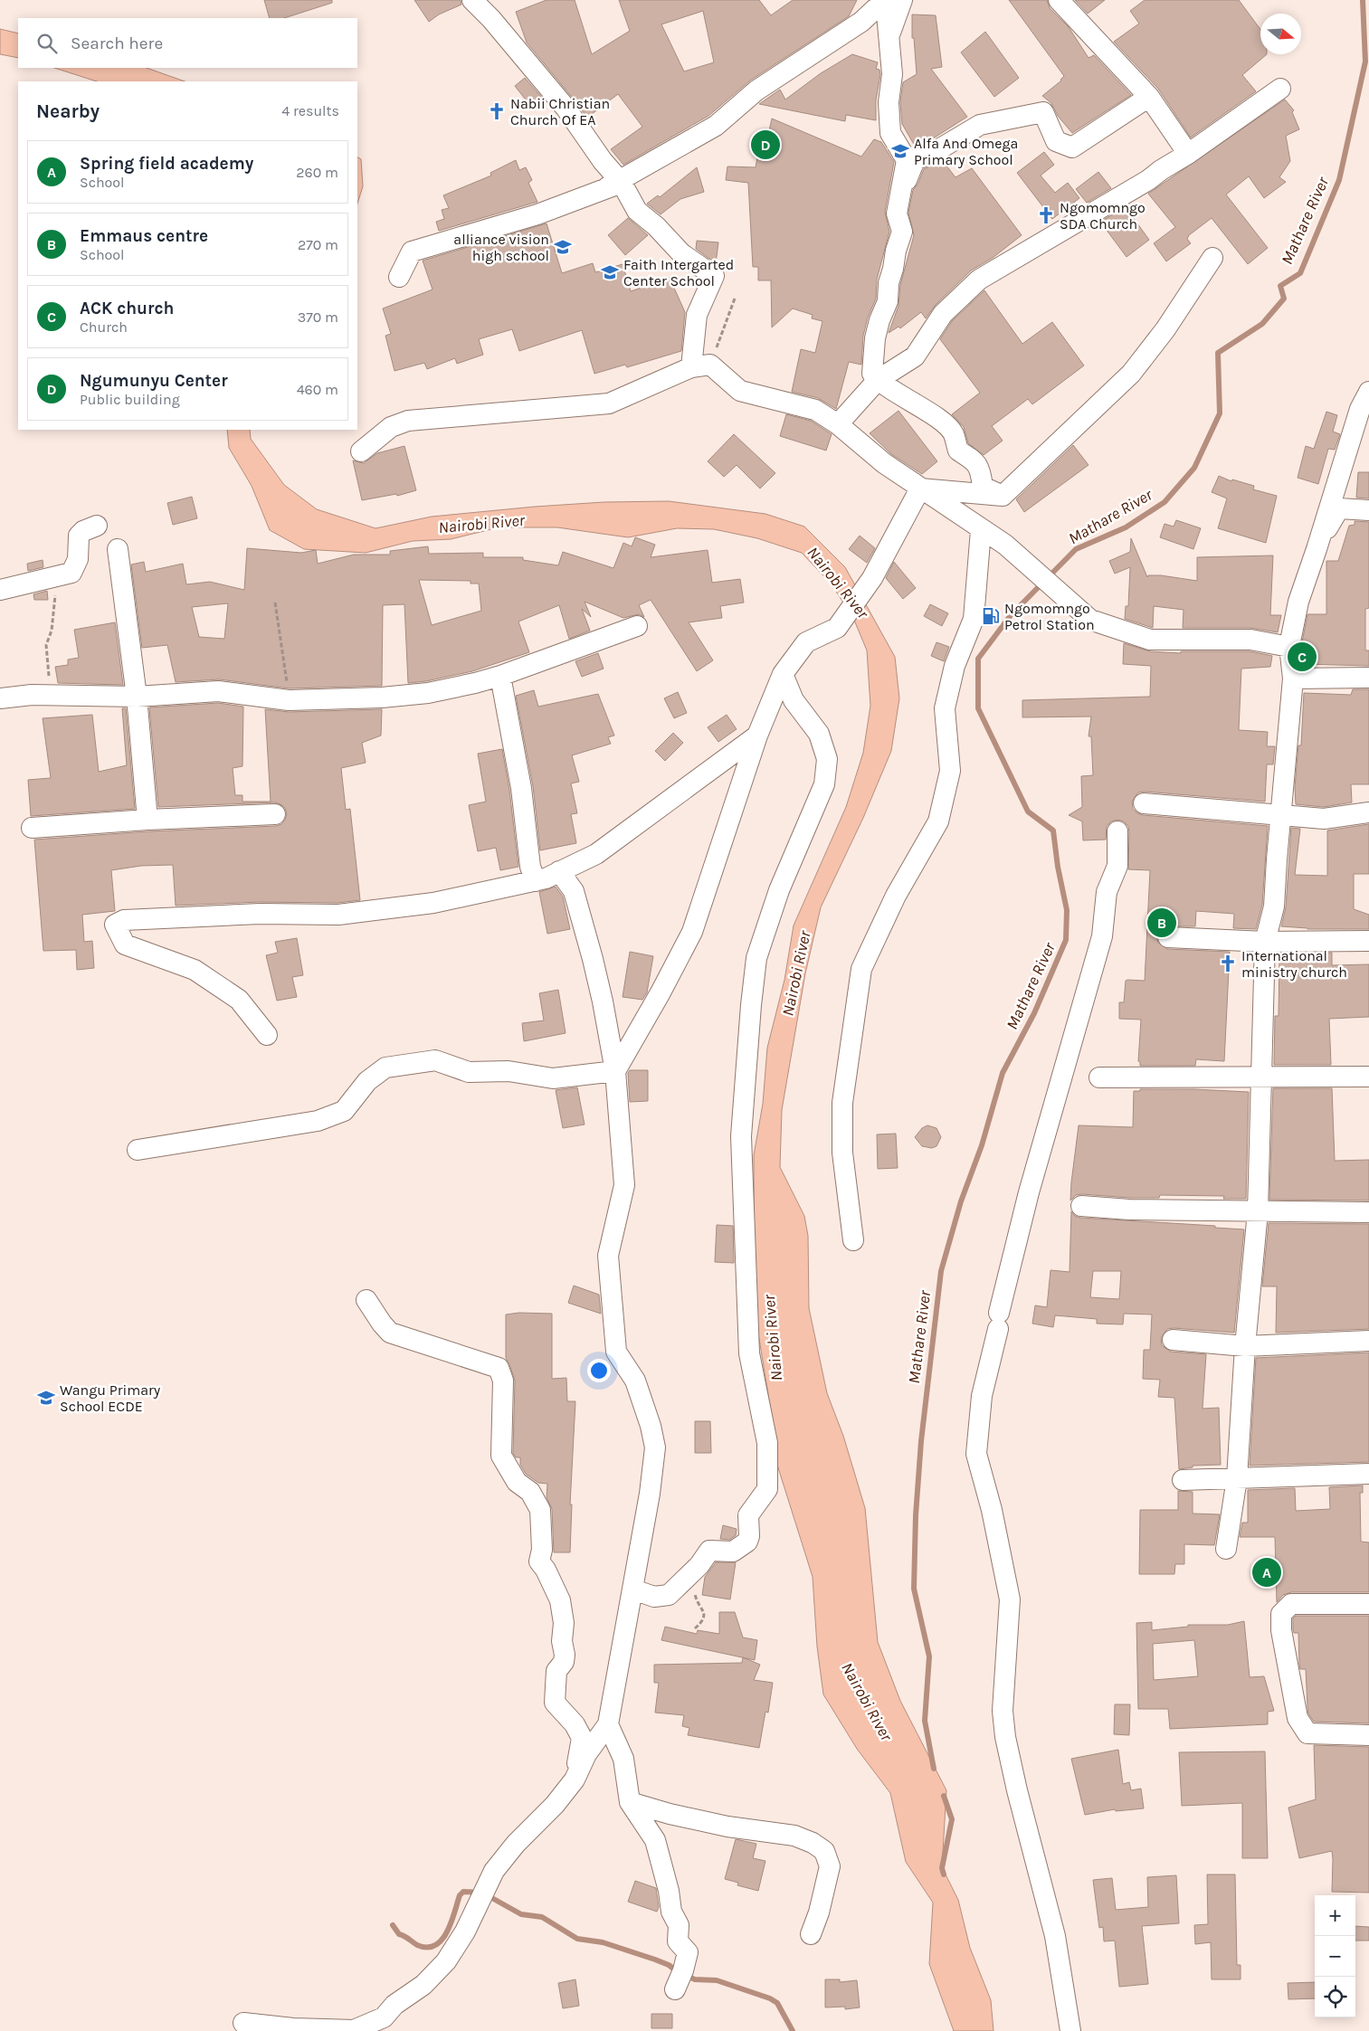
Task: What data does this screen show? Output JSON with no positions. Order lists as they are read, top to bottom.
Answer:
{
  "water": ["Mathare River", "Nairobi River"],
  "places": {
    "church": ["Nabii Christian Church Of EA", "Ngomomngo SDA Church", "International ministry church"],
    "school or university": [
      "Alfa And Omega Primary School",
      "alliance vision high school",
      "Faith Intergarted Center School",
      "Wangu Primary School ECDE"
    ],
    "fuel station": ["Ngomomngo Petrol Station"]
  },
  "north": "right",
  "page": {
    "search": "Search here",
    "heading": ["Nearby", "4 results"],
    "pins": [
      "D",
      "C",
      "B",
      "A"
    ],
    "list": [
      {
        "mark": "A",
        "name": "Spring field academy",
        "note": "School",
        "value": "260 m"
      },
      {
        "mark": "B",
        "name": "Emmaus centre",
        "note": "School",
        "value": "270 m"
      },
      {
        "mark": "C",
        "name": "ACK church",
        "note": "Church",
        "value": "370 m"
      },
      {
        "mark": "D",
        "name": "Ngumunyu Center",
        "note": "Public building",
        "value": "460 m"
      }
    ],
    "map_buttons": ["+", "−"]
  }
}
